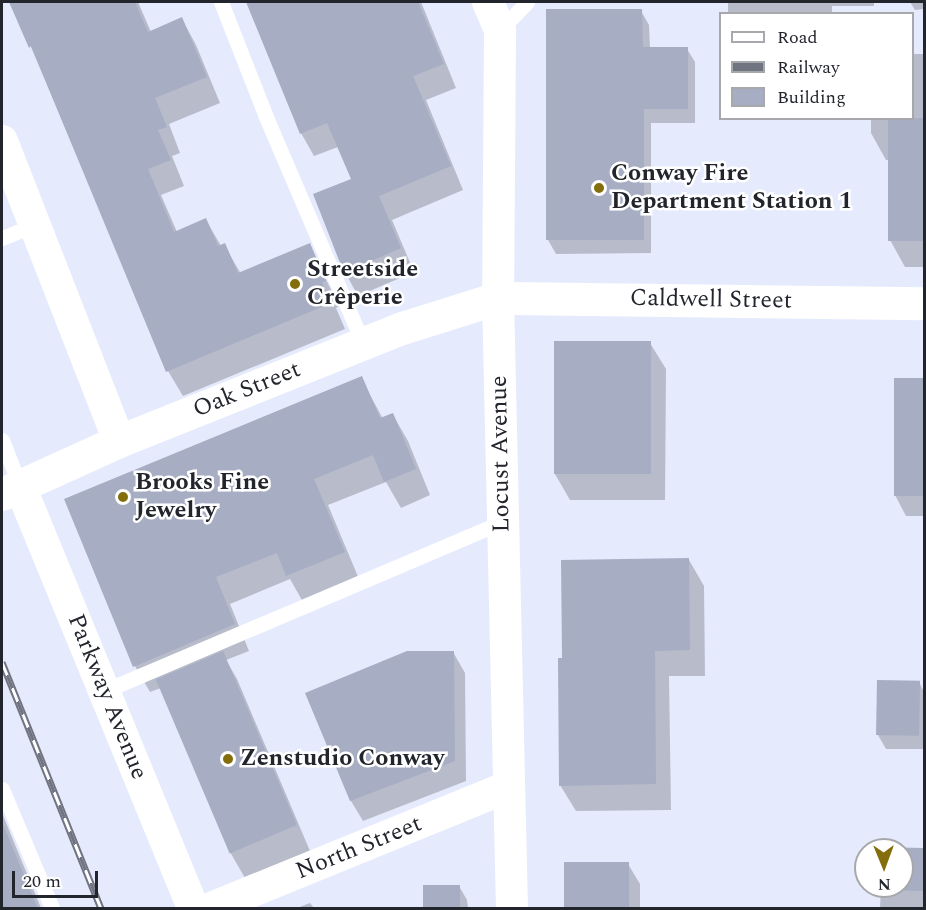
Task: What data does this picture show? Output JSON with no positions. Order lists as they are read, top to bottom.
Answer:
{
  "streets": {
    "main road": ["Caldwell Street", "Oak Street"],
    "street": ["Locust Avenue", "Parkway Avenue", "North Street"]
  },
  "crossings": [
    ["Caldwell Street", "Oak Street"],
    ["Caldwell Street", "Locust Avenue"],
    ["Oak Street", "Locust Avenue"],
    ["Oak Street", "Parkway Avenue"],
    ["Locust Avenue", "North Street"]
  ],
  "places": [
    "Conway Fire Department Station 1",
    "Streetside Crêperie",
    "Brooks Fine Jewelry",
    "Zenstudio Conway"
  ],
  "legend": ["Road", "Railway", "Building"],
  "scale_bar": "20 m",
  "north": "bottom"
}
